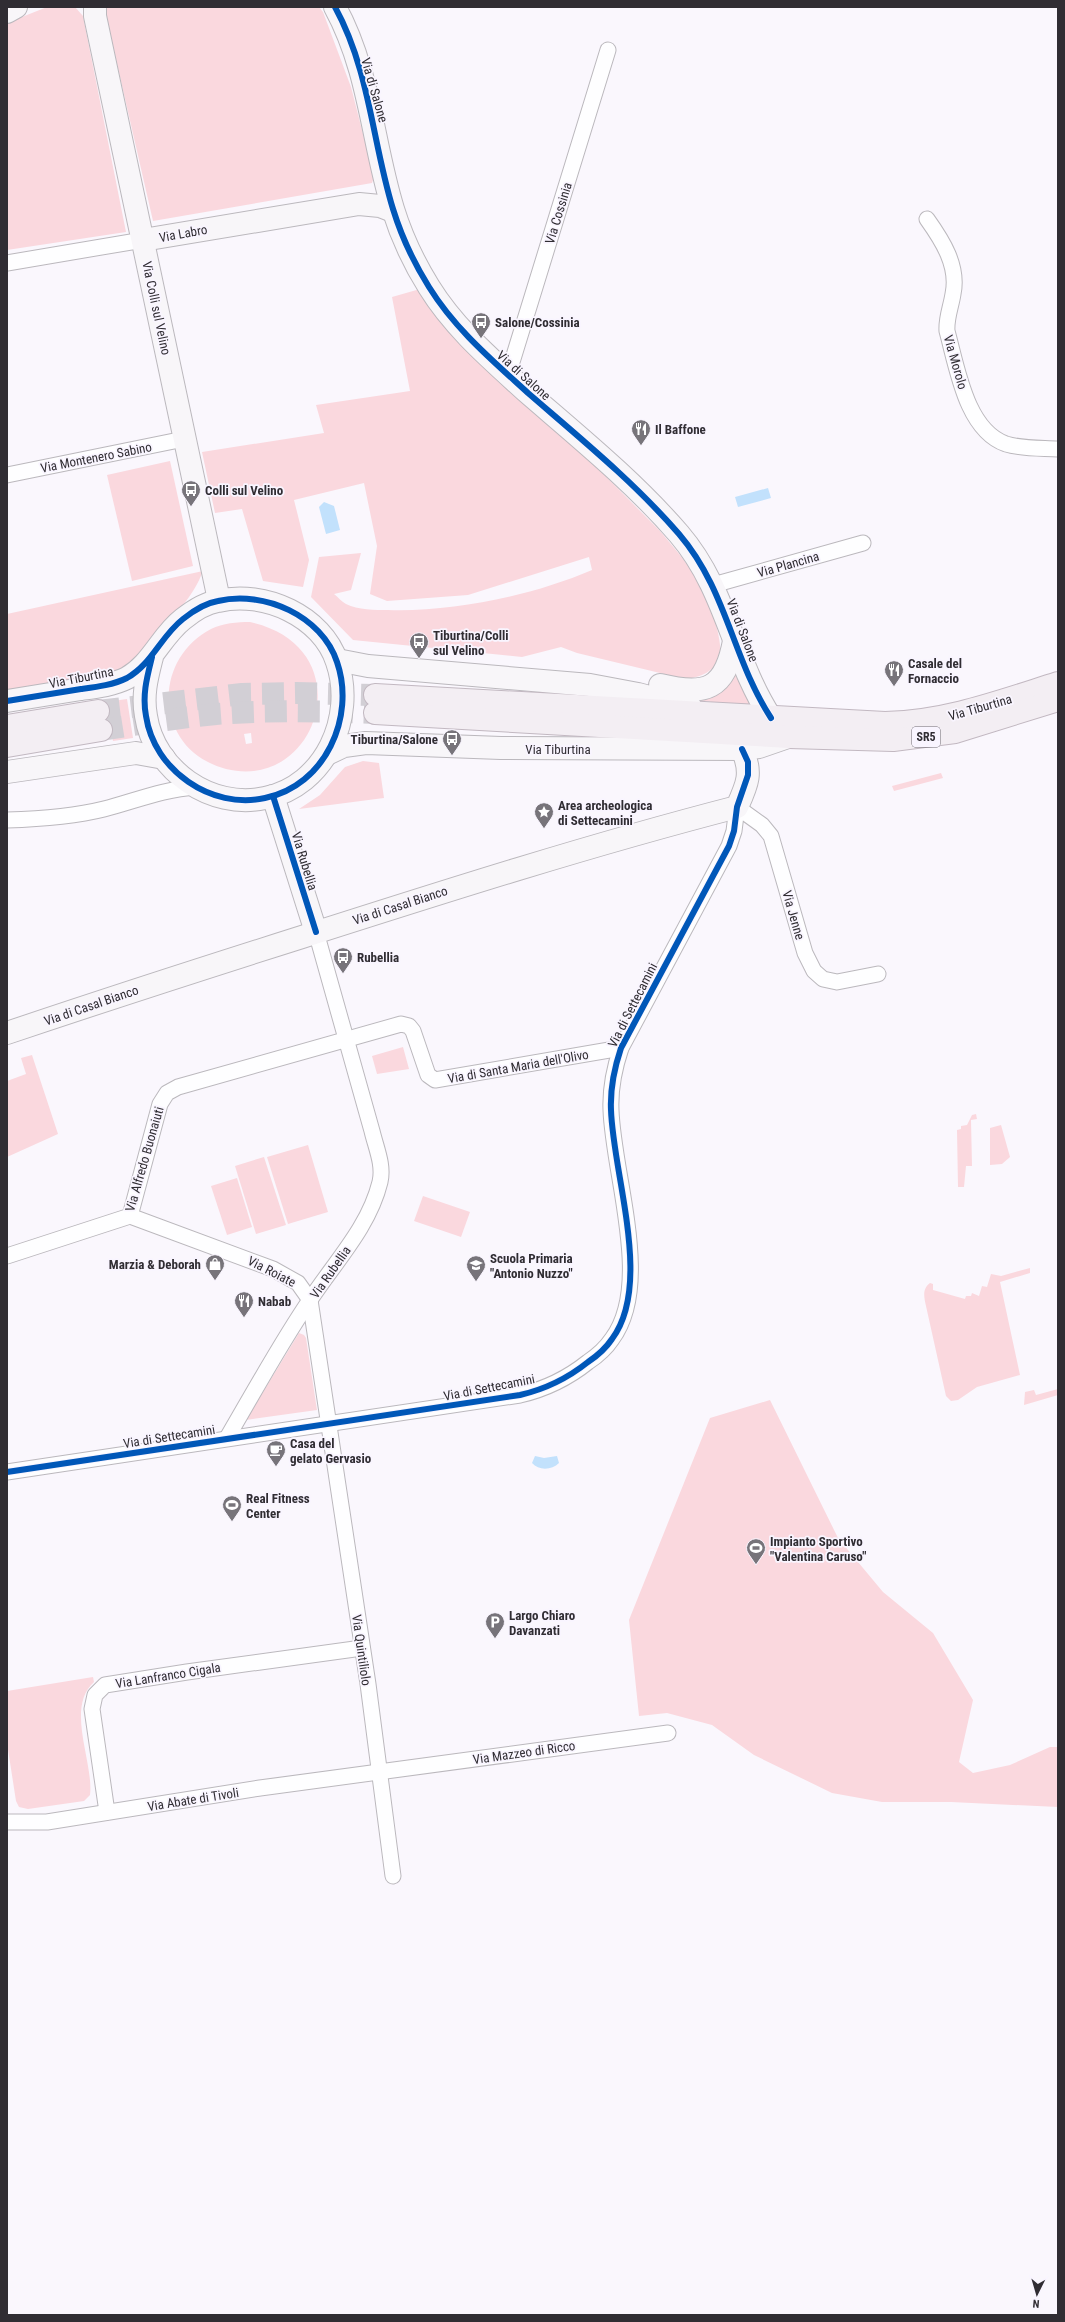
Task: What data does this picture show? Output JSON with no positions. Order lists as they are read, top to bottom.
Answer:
{
  "streets": {
    "main road": ["Via Tiburtina", "SR5"],
    "street": [
      "Via di Salone",
      "Via Cossinia",
      "Via Labro",
      "Via Colli sul Velino",
      "Via Morolo",
      "Via Montenero Sabino",
      "Via Plancina",
      "Via Rubellia",
      "Via di Casal Bianco",
      "Via Jenne",
      "Via di Settecamini",
      "Via di Santa Maria dell'Olivo",
      "Via Alfredo Buonaiuti",
      "Via Roiate",
      "Via Quintiliolo",
      "Via Lanfranco Cigala",
      "Via Mazzeo di Ricco",
      "Via Abate di Tivoli"
    ]
  },
  "crossings": [
    ["Via di Salone", "Via Cossinia"],
    ["Via di Salone", "Via Labro"],
    ["Via di Salone", "Via Plancina"],
    ["Via di Salone", "Via Tiburtina"],
    ["Via Labro", "Via Colli sul Velino"],
    ["Via Colli sul Velino", "Via Montenero Sabino"],
    ["Via Colli sul Velino", "Via Tiburtina"],
    ["Via Tiburtina", "Via Rubellia"],
    ["Via Rubellia", "Via di Casal Bianco"],
    ["Via Rubellia", "Via di Settecamini"],
    ["Via Rubellia", "Via Alfredo Buonaiuti"],
    ["Via Rubellia", "Via Roiate"],
    ["Via di Casal Bianco", "Via Jenne"],
    ["Via di Casal Bianco", "Via di Settecamini"],
    ["Via Jenne", "Via di Settecamini"],
    ["Via di Settecamini", "Via di Santa Maria dell'Olivo"],
    ["Via di Settecamini", "Via Roiate"],
    ["Via di Settecamini", "Via Quintiliolo"],
    ["Via di Santa Maria dell'Olivo", "Via Alfredo Buonaiuti"],
    ["Via Alfredo Buonaiuti", "Via Roiate"],
    ["Via Roiate", "Via Quintiliolo"],
    ["Via Quintiliolo", "Via Lanfranco Cigala"],
    ["Via Quintiliolo", "Via Mazzeo di Ricco"],
    ["Via Quintiliolo", "Via Abate di Tivoli"],
    ["Via Lanfranco Cigala", "Via Abate di Tivoli"],
    ["Via Mazzeo di Ricco", "Via Abate di Tivoli"]
  ],
  "places": {
    "bus stop": [
      "Salone/Cossinia",
      "Colli sul Velino",
      "Tiburtina/Colli sul Velino",
      "Tiburtina/Salone",
      "Rubellia"
    ],
    "restaurant": ["Il Baffone", "Casale del Fornaccio", "Nabab"],
    "place": ["Area archeologica di Settecamini"],
    "shop": ["Marzia & Deborah"],
    "school or university": ["Scuola Primaria \"Antonio Nuzzo\""],
    "cafe": ["Casa del gelato Gervasio"],
    "sports": ["Real Fitness Center", "Impianto Sportivo \"Valentina Caruso\""],
    "parking": ["Largo Chiaro Davanzati"]
  },
  "north": "bottom"
}
